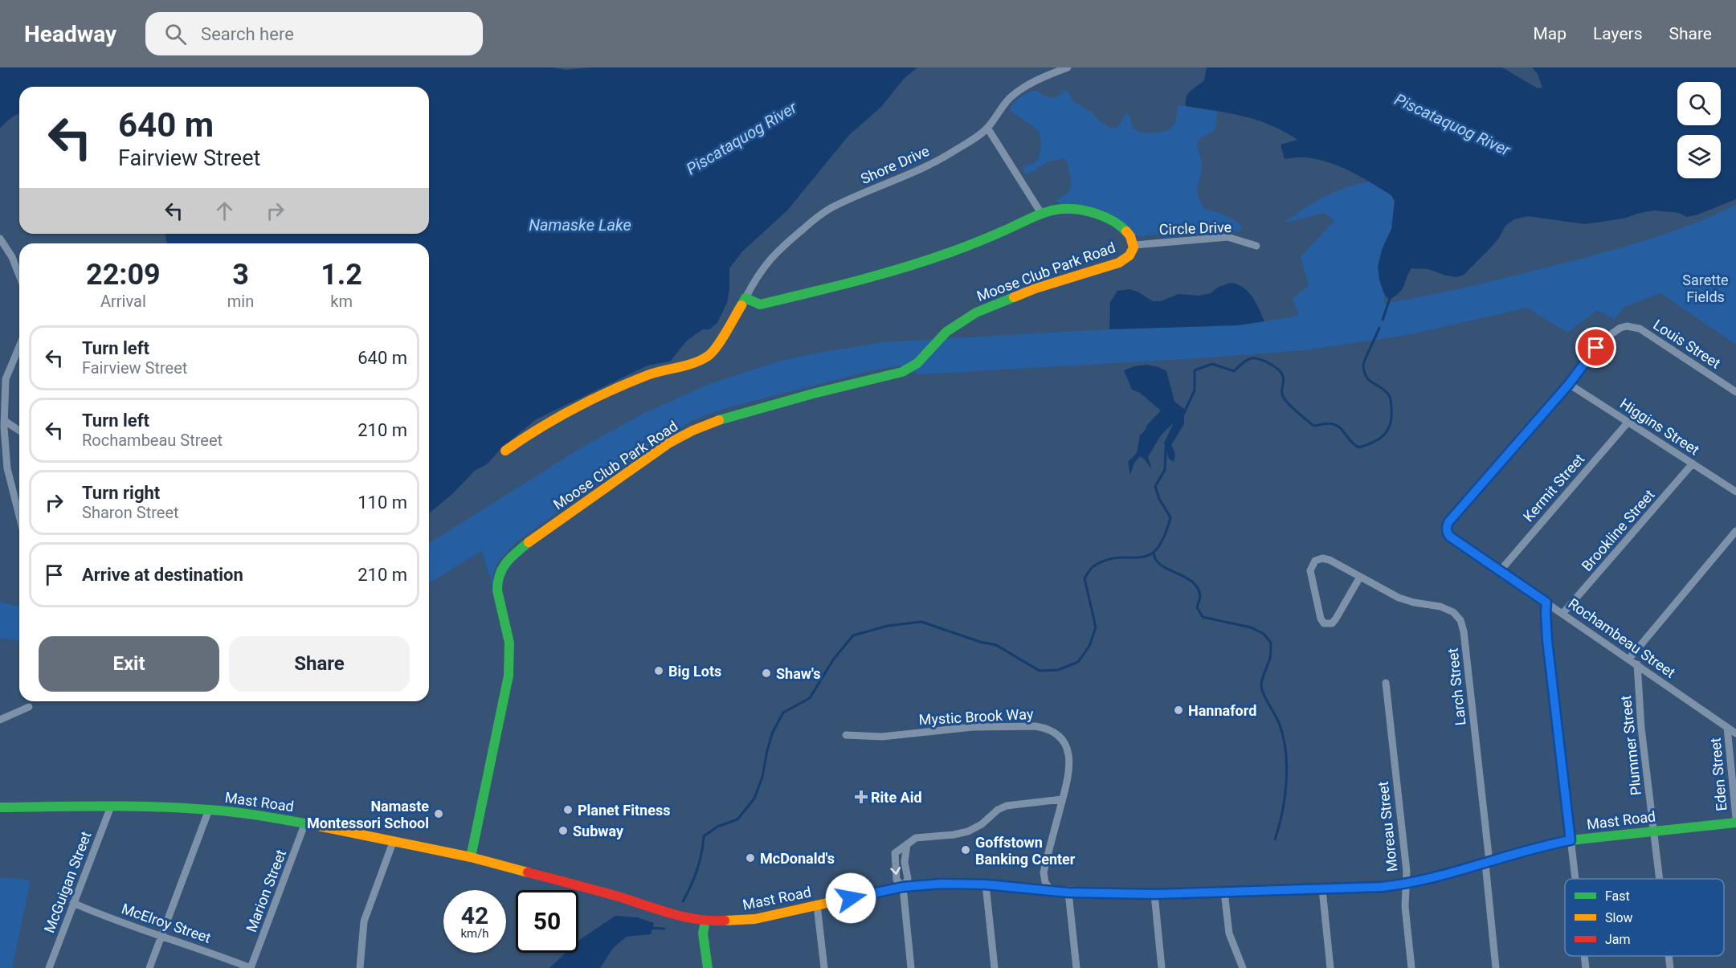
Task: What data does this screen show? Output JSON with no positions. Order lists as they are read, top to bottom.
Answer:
{
  "streets": {
    "street": [
      "Shore Drive",
      "Circle Drive",
      "Moose Club Park Road",
      "Louis Street",
      "Higgins Street",
      "Kermit Street",
      "Brookline Street",
      "Rochambeau Street",
      "Larch Street",
      "Mystic Brook Way",
      "Plummer Street",
      "Eden Street",
      "Mast Road",
      "Moreau Street",
      "McGuigan Street",
      "Marion Street",
      "McElroy Street"
    ]
  },
  "crossings": [
    ["Shore Drive", "Moose Club Park Road"],
    ["Circle Drive", "Moose Club Park Road"],
    ["Moose Club Park Road", "Mast Road"],
    ["Louis Street", "Higgins Street"],
    ["Louis Street", "Rochambeau Street"],
    ["Higgins Street", "Kermit Street"],
    ["Higgins Street", "Brookline Street"],
    ["Higgins Street", "Rochambeau Street"],
    ["Kermit Street", "Rochambeau Street"],
    ["Brookline Street", "Rochambeau Street"],
    ["Rochambeau Street", "Plummer Street"],
    ["Rochambeau Street", "Eden Street"],
    ["Larch Street", "Mast Road"],
    ["Mystic Brook Way", "Mast Road"],
    ["Plummer Street", "Mast Road"],
    ["Mast Road", "Moreau Street"],
    ["Mast Road", "McGuigan Street"],
    ["Mast Road", "Marion Street"],
    ["McGuigan Street", "McElroy Street"],
    ["Marion Street", "McElroy Street"]
  ],
  "water": ["Piscataquog River", "Namaske Lake"],
  "parks": ["Sarette Fields"],
  "places": {
    "other": [
      "Big Lots",
      "Shaw's",
      "Hannaford",
      "Planet Fitness",
      "Namaste Montessori School",
      "Subway",
      "Goffstown Banking Center",
      "McDonald's"
    ],
    "health": ["Rite Aid"]
  },
  "legend": ["Fast", "Slow", "Jam"],
  "page": {
    "header": "Headway",
    "search": "Search here",
    "nav": ["Map", "Layers", "Share"],
    "turn": ["640 m", "Fairview Street"],
    "eta": [
      "22:09",
      "Arrival",
      "3",
      "min",
      "1.2",
      "km"
    ],
    "list": [
      {
        "name": "Turn left",
        "note": "Fairview Street",
        "value": "640 m"
      },
      {
        "name": "Turn left",
        "note": "Rochambeau Street",
        "value": "210 m"
      },
      {
        "name": "Turn right",
        "note": "Sharon Street",
        "value": "110 m"
      },
      {
        "name": "Arrive at destination",
        "value": "210 m"
      }
    ],
    "buttons": ["Exit", "Share"],
    "speed": "42 km/h",
    "limit": "50"
  }
}
